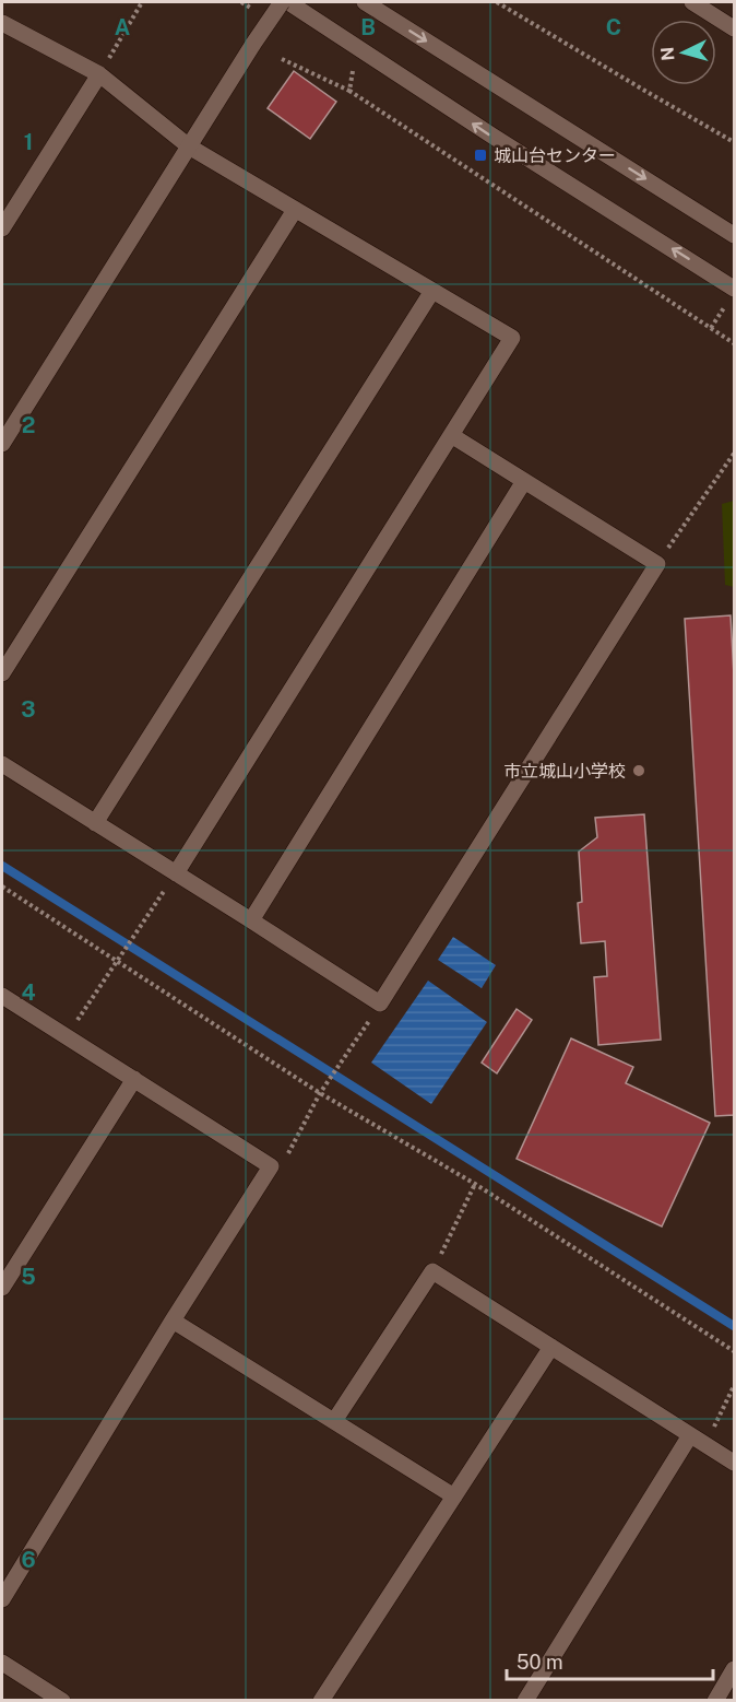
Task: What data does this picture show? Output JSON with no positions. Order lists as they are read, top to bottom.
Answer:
{
  "places": {
    "transit": ["城山台センター"],
    "other": ["市立城山小学校"]
  },
  "scale_bar": "50 m",
  "north": "left",
  "grid": {
    "columns": ["A", "B", "C"],
    "rows": [
      "1",
      "2",
      "3",
      "4",
      "5",
      "6"
    ]
  }
}
